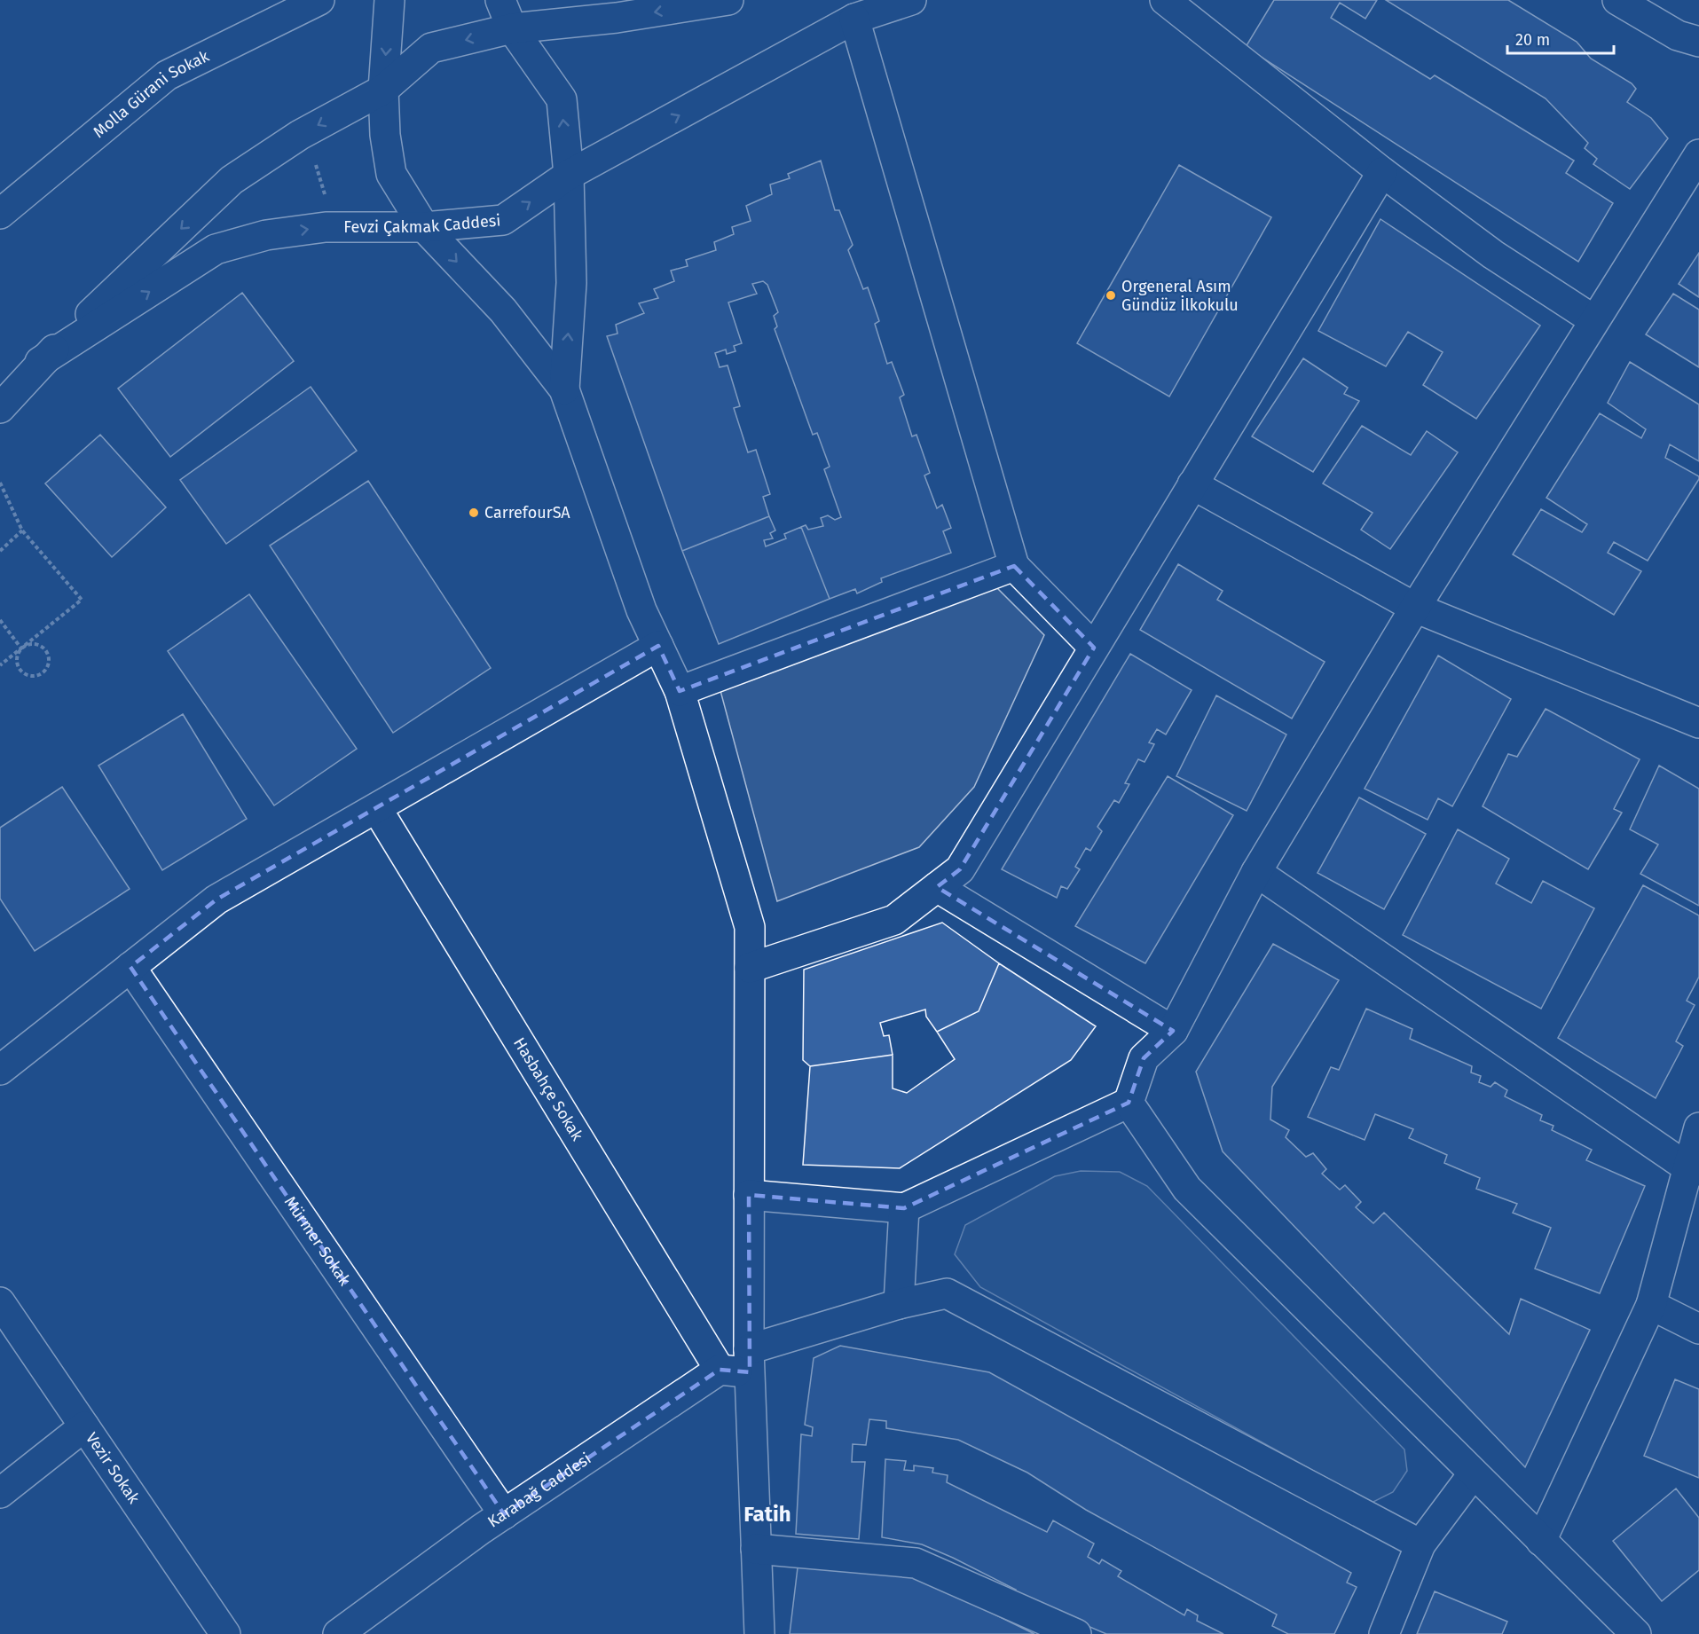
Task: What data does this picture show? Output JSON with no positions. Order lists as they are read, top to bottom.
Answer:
{
  "streets": {
    "street": [
      "Molla Gürani Sokak",
      "Fevzi Çakmak Caddesi",
      "Hasbahçe Sokak",
      "Mürmer Sokak",
      "Vezir Sokak",
      "Karabağ Caddesi"
    ]
  },
  "crossings": [
    ["Hasbahçe Sokak", "Karabağ Caddesi"],
    ["Mürmer Sokak", "Karabağ Caddesi"]
  ],
  "districts": ["Fatih"],
  "places": ["Orgeneral Asım Gündüz İlkokulu", "CarrefourSA"],
  "scale_bar": "20 m"
}
